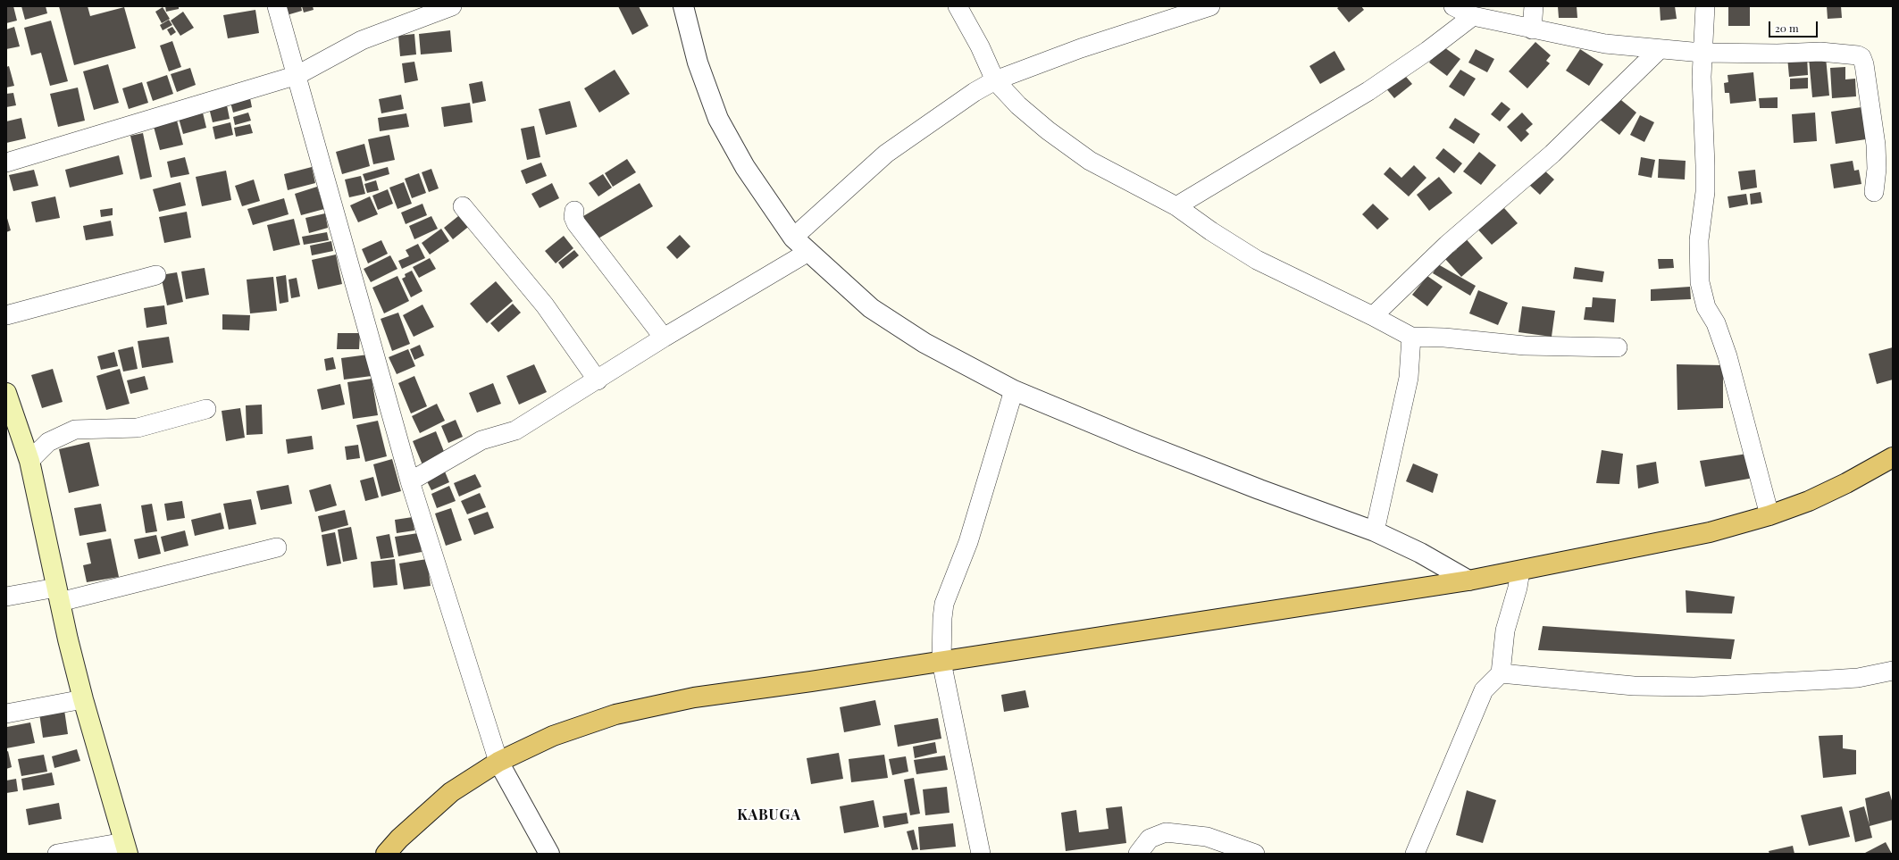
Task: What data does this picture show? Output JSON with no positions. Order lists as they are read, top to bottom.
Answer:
{
  "districts": ["KABUGA"],
  "scale_bar": "20 m"
}
